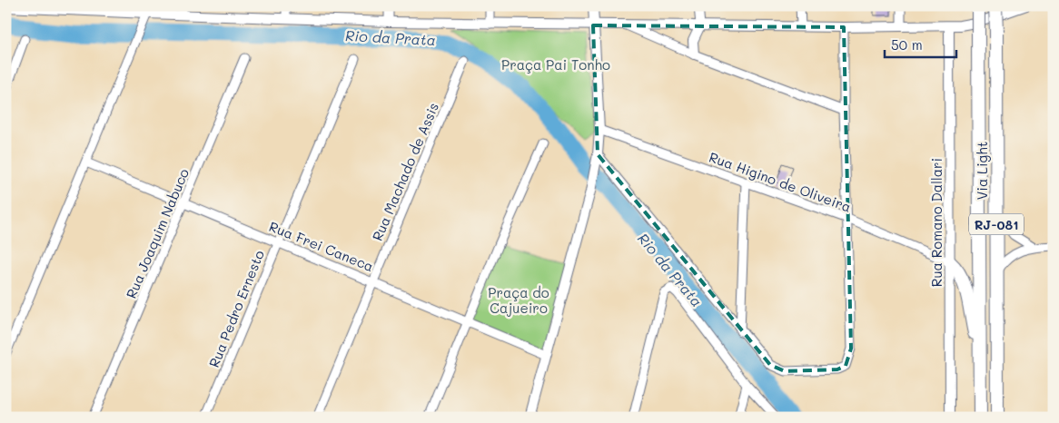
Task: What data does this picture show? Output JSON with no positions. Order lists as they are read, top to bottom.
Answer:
{
  "streets": {
    "main road": ["Via Light", "RJ-081"],
    "street": [
      "Rua Machado de Assis",
      "Rua Higino de Oliveira",
      "Rua Romano Dallari",
      "Rua Joaquim Nabuco",
      "Rua Frei Caneca",
      "Rua Pedro Ernesto"
    ]
  },
  "crossings": [
    ["Rua Machado de Assis", "Rua Frei Caneca"],
    ["Rua Higino de Oliveira", "Rua Romano Dallari"],
    ["Rua Joaquim Nabuco", "Rua Frei Caneca"],
    ["Rua Frei Caneca", "Rua Pedro Ernesto"]
  ],
  "water": ["Rio da Prata"],
  "parks": ["Praça Pai Tonho", "Praça do Cajueiro"],
  "scale_bar": "50 m"
}
